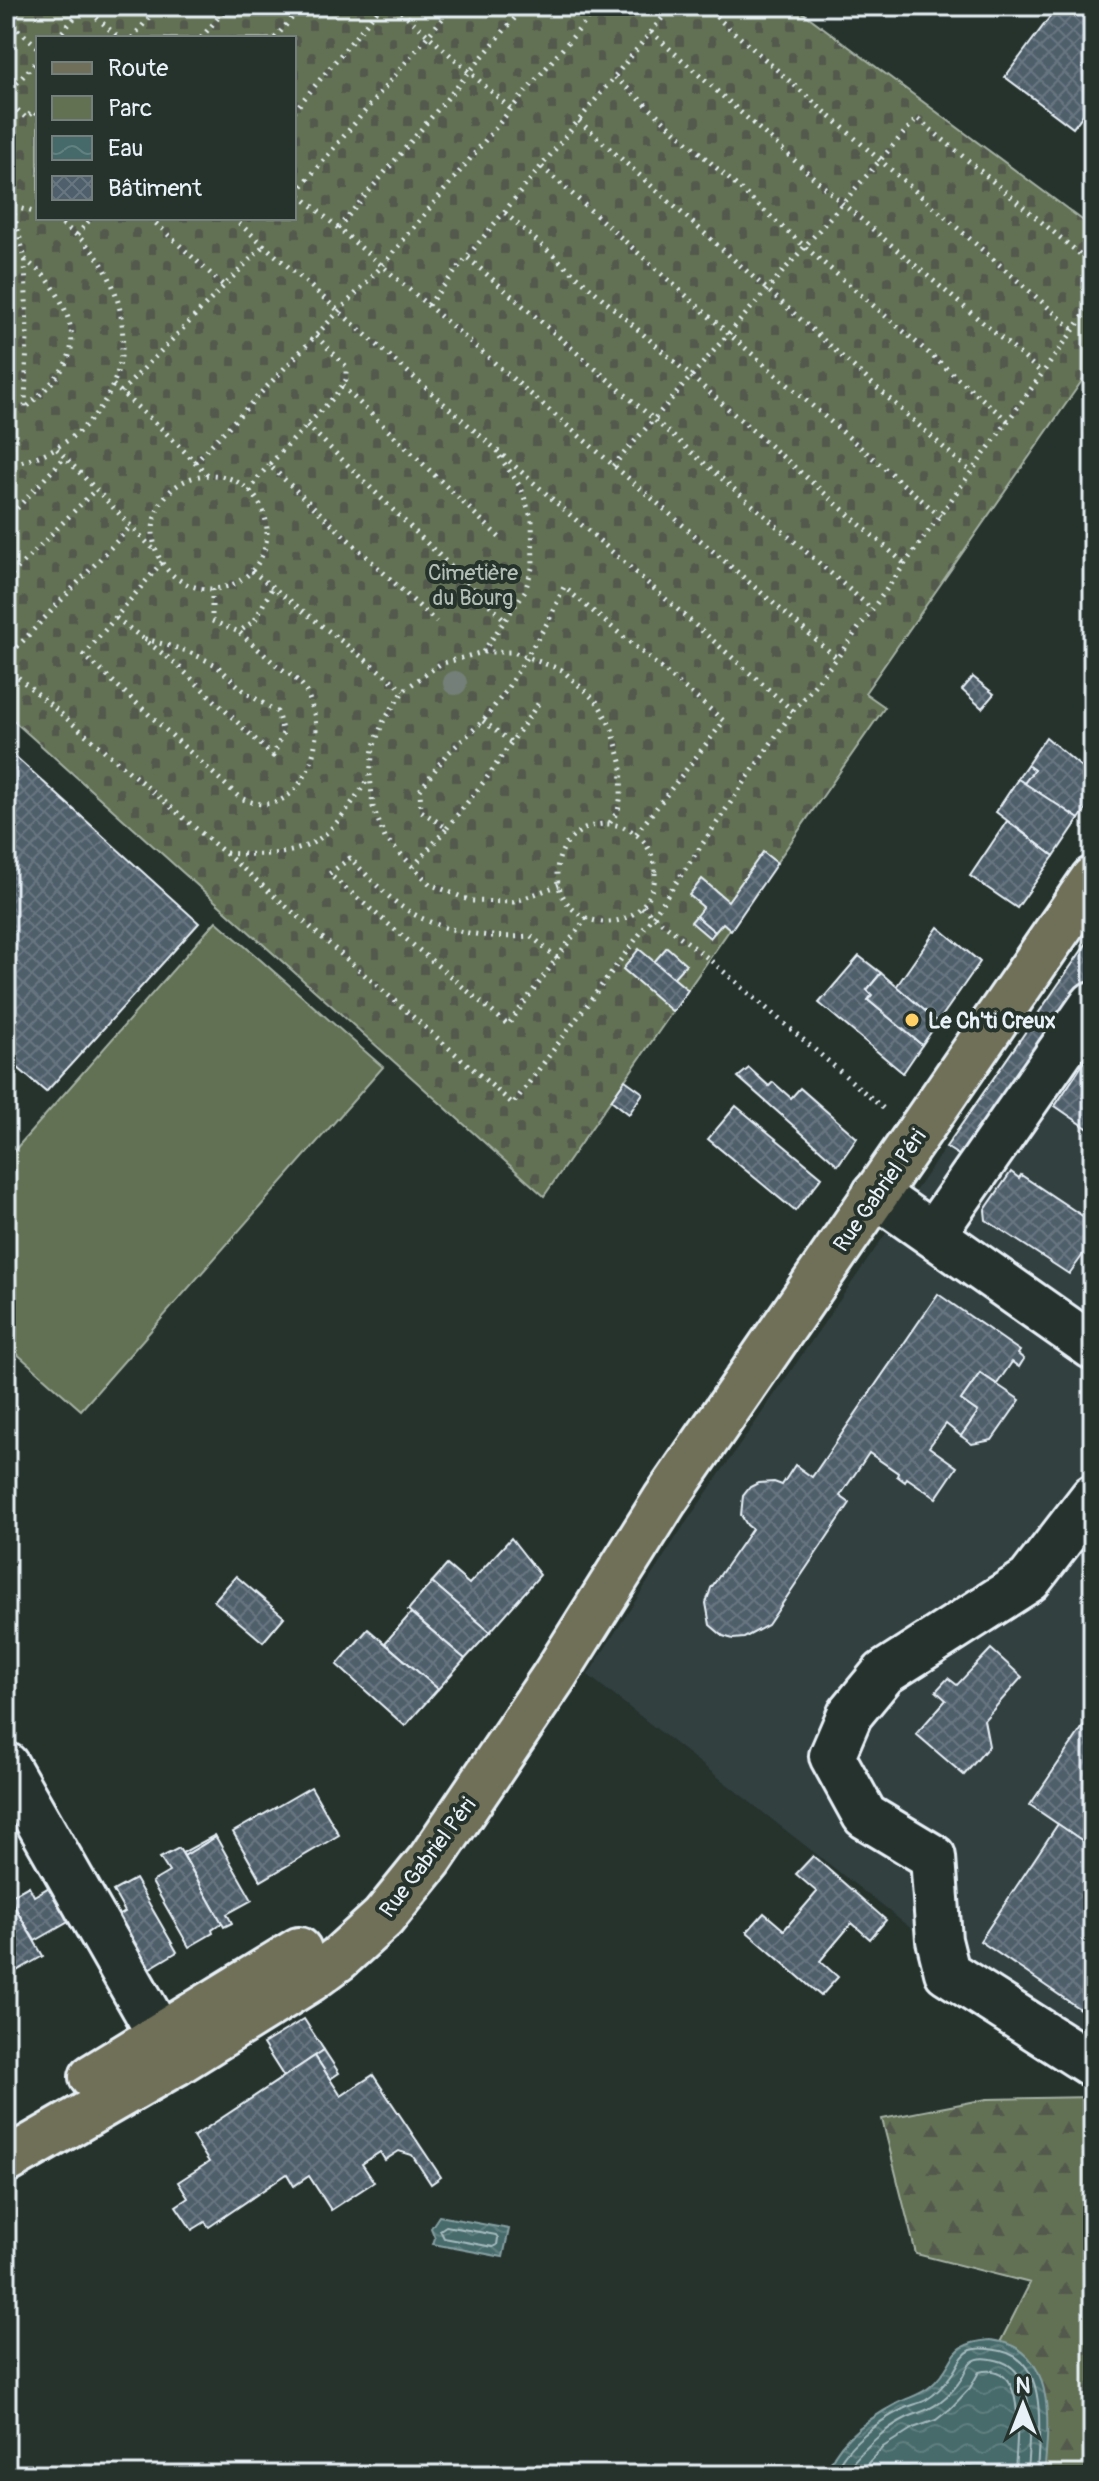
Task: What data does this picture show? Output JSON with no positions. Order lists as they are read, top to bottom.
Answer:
{
  "streets": {
    "main road": ["Rue Gabriel Péri"]
  },
  "parks": ["Cimetière du Bourg"],
  "places": ["Le Ch'ti Creux"],
  "legend": [
    "Route",
    "Parc",
    "Eau",
    "Bâtiment"
  ],
  "north": "top"
}
